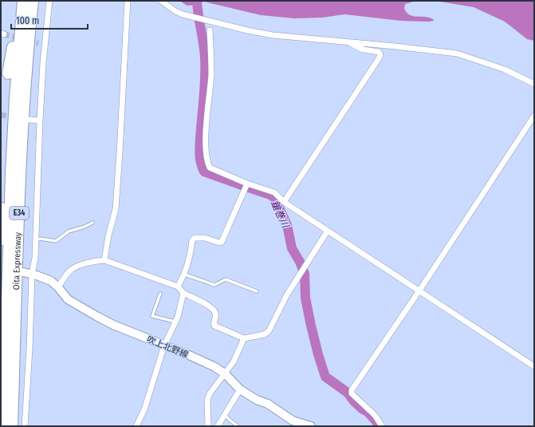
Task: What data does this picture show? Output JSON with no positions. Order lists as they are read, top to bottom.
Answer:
{
  "streets": {
    "highway": ["E34", "Oita Expressway"],
    "main road": ["吹上北野線"]
  },
  "water": ["鎗巻川"],
  "scale_bar": "100 m"
}
